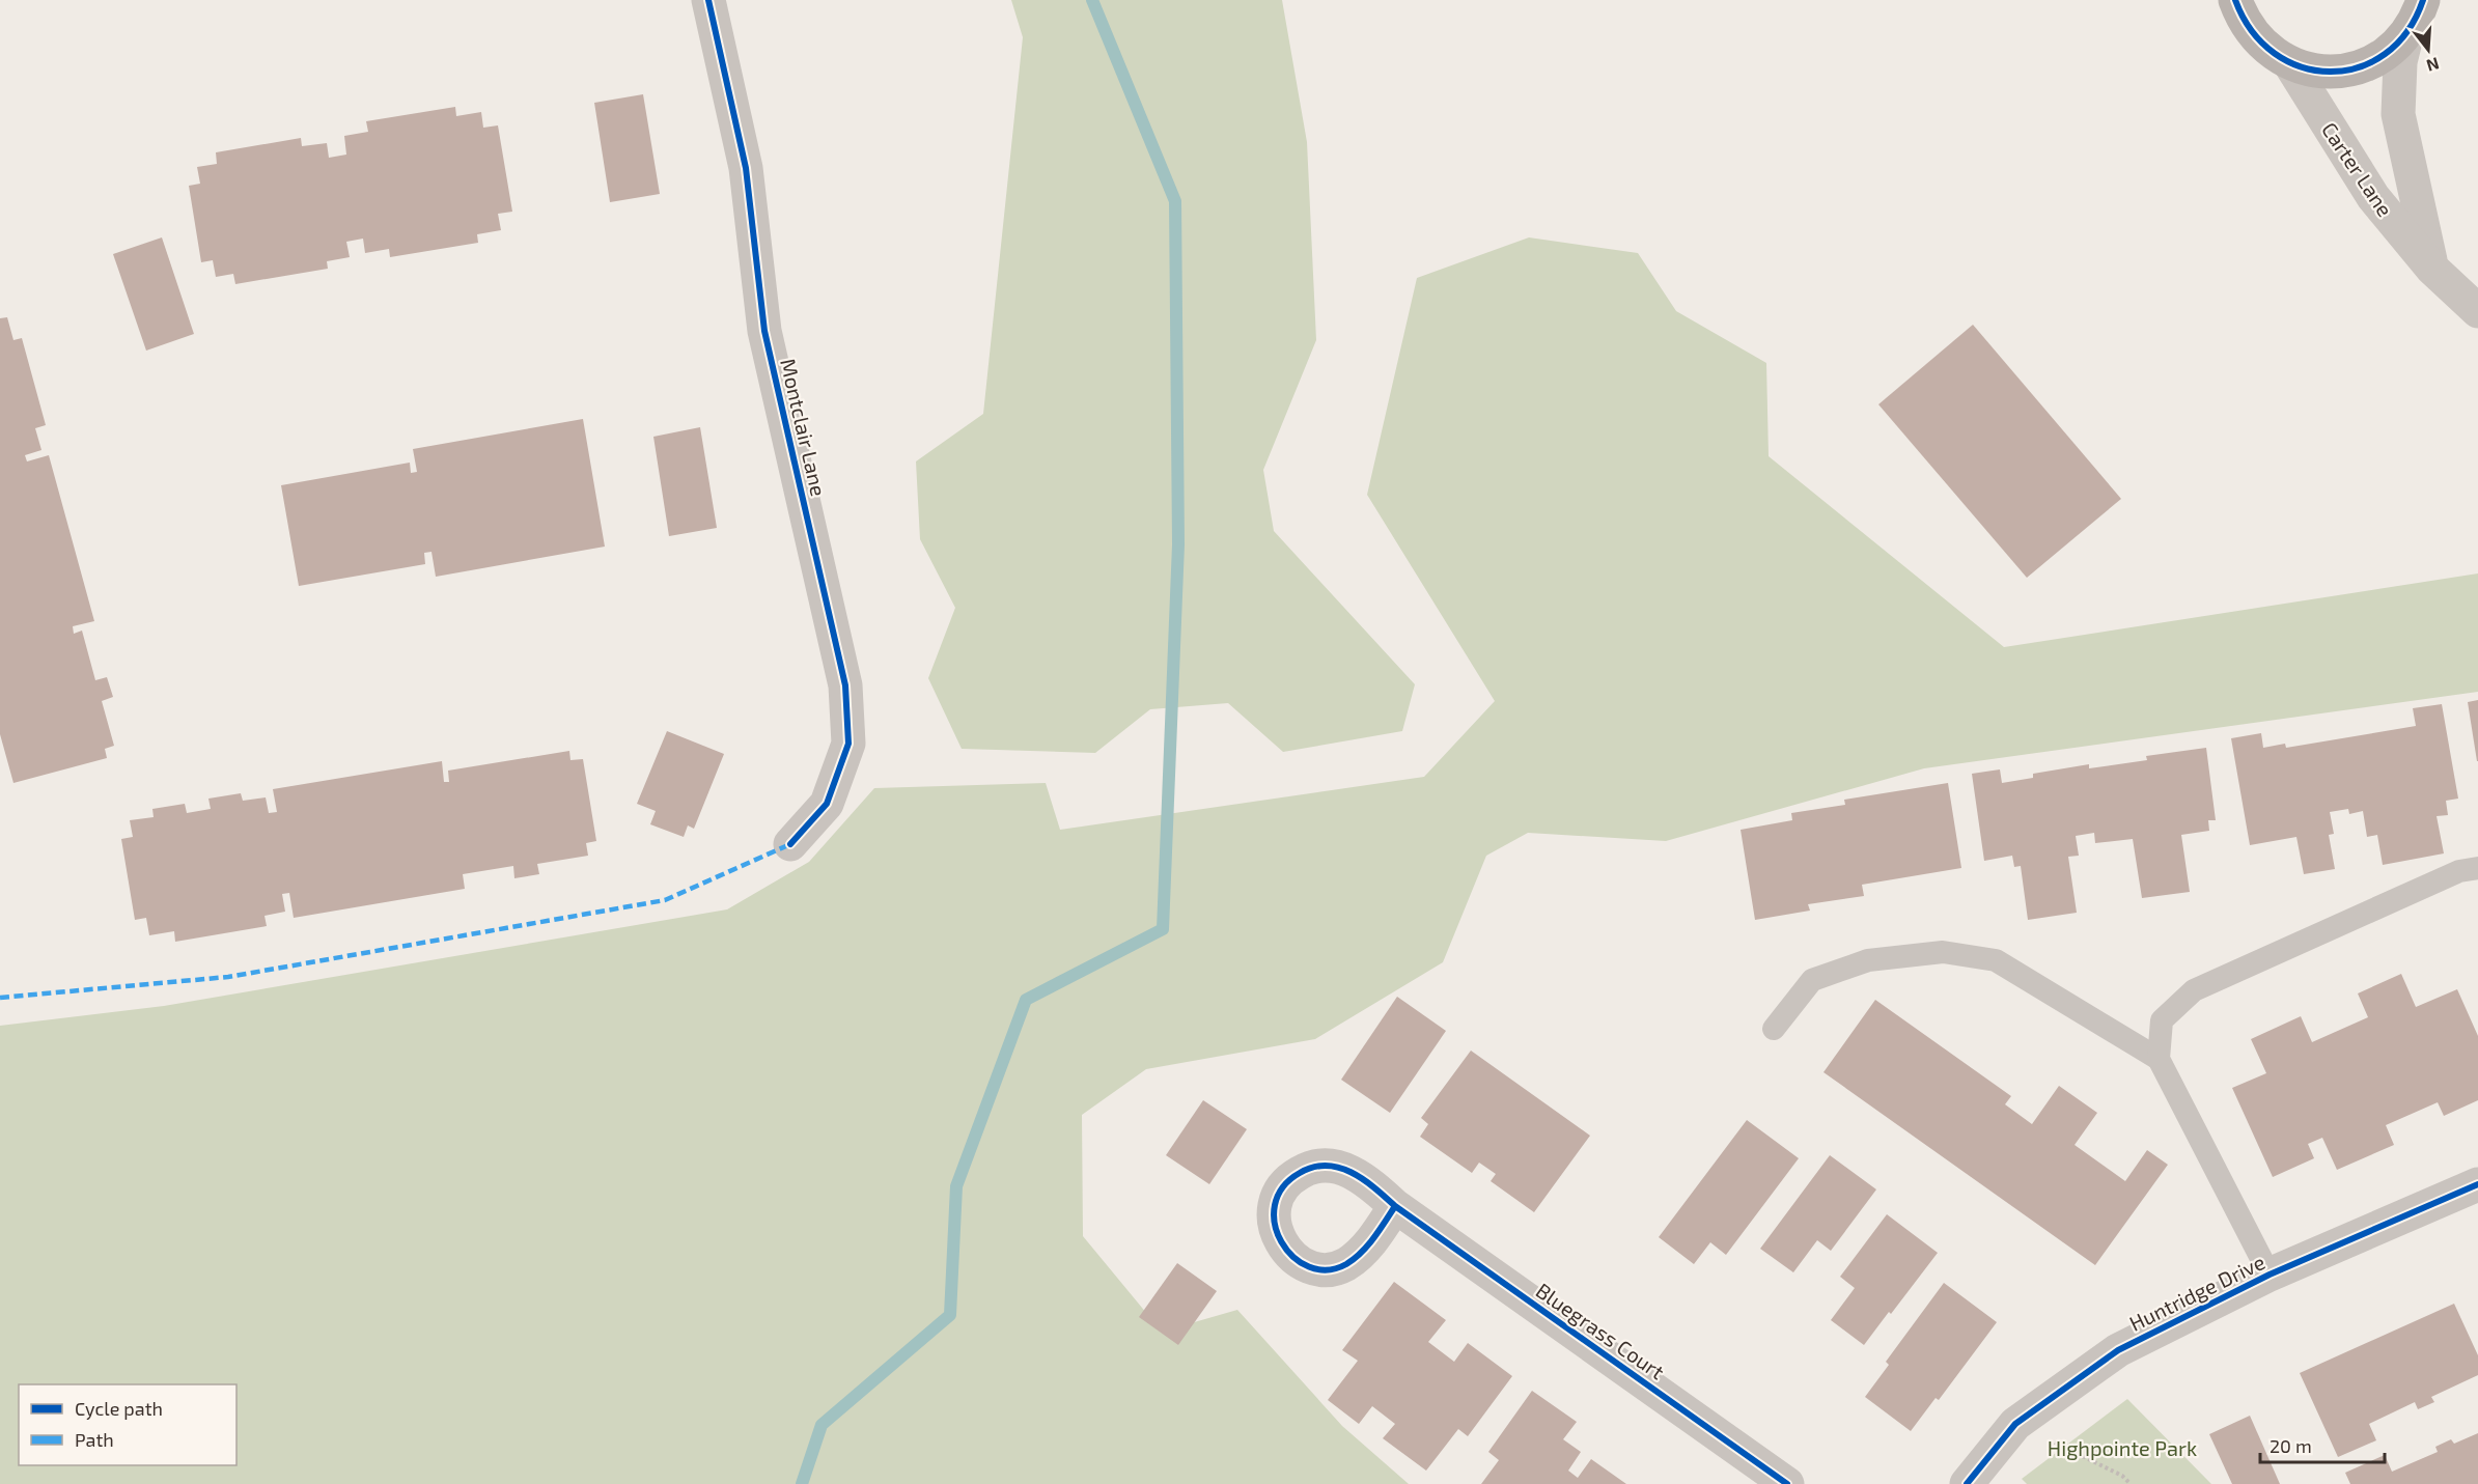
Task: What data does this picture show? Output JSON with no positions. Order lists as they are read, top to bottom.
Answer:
{
  "streets": {
    "street": [
      "Carter Lane",
      "Montclair Lane",
      "Huntridge Drive",
      "Bluegrass Court"
    ]
  },
  "parks": ["Highpointe Park"],
  "legend": ["Cycle path", "Path"],
  "scale_bar": "20 m",
  "north": "bottom"
}
